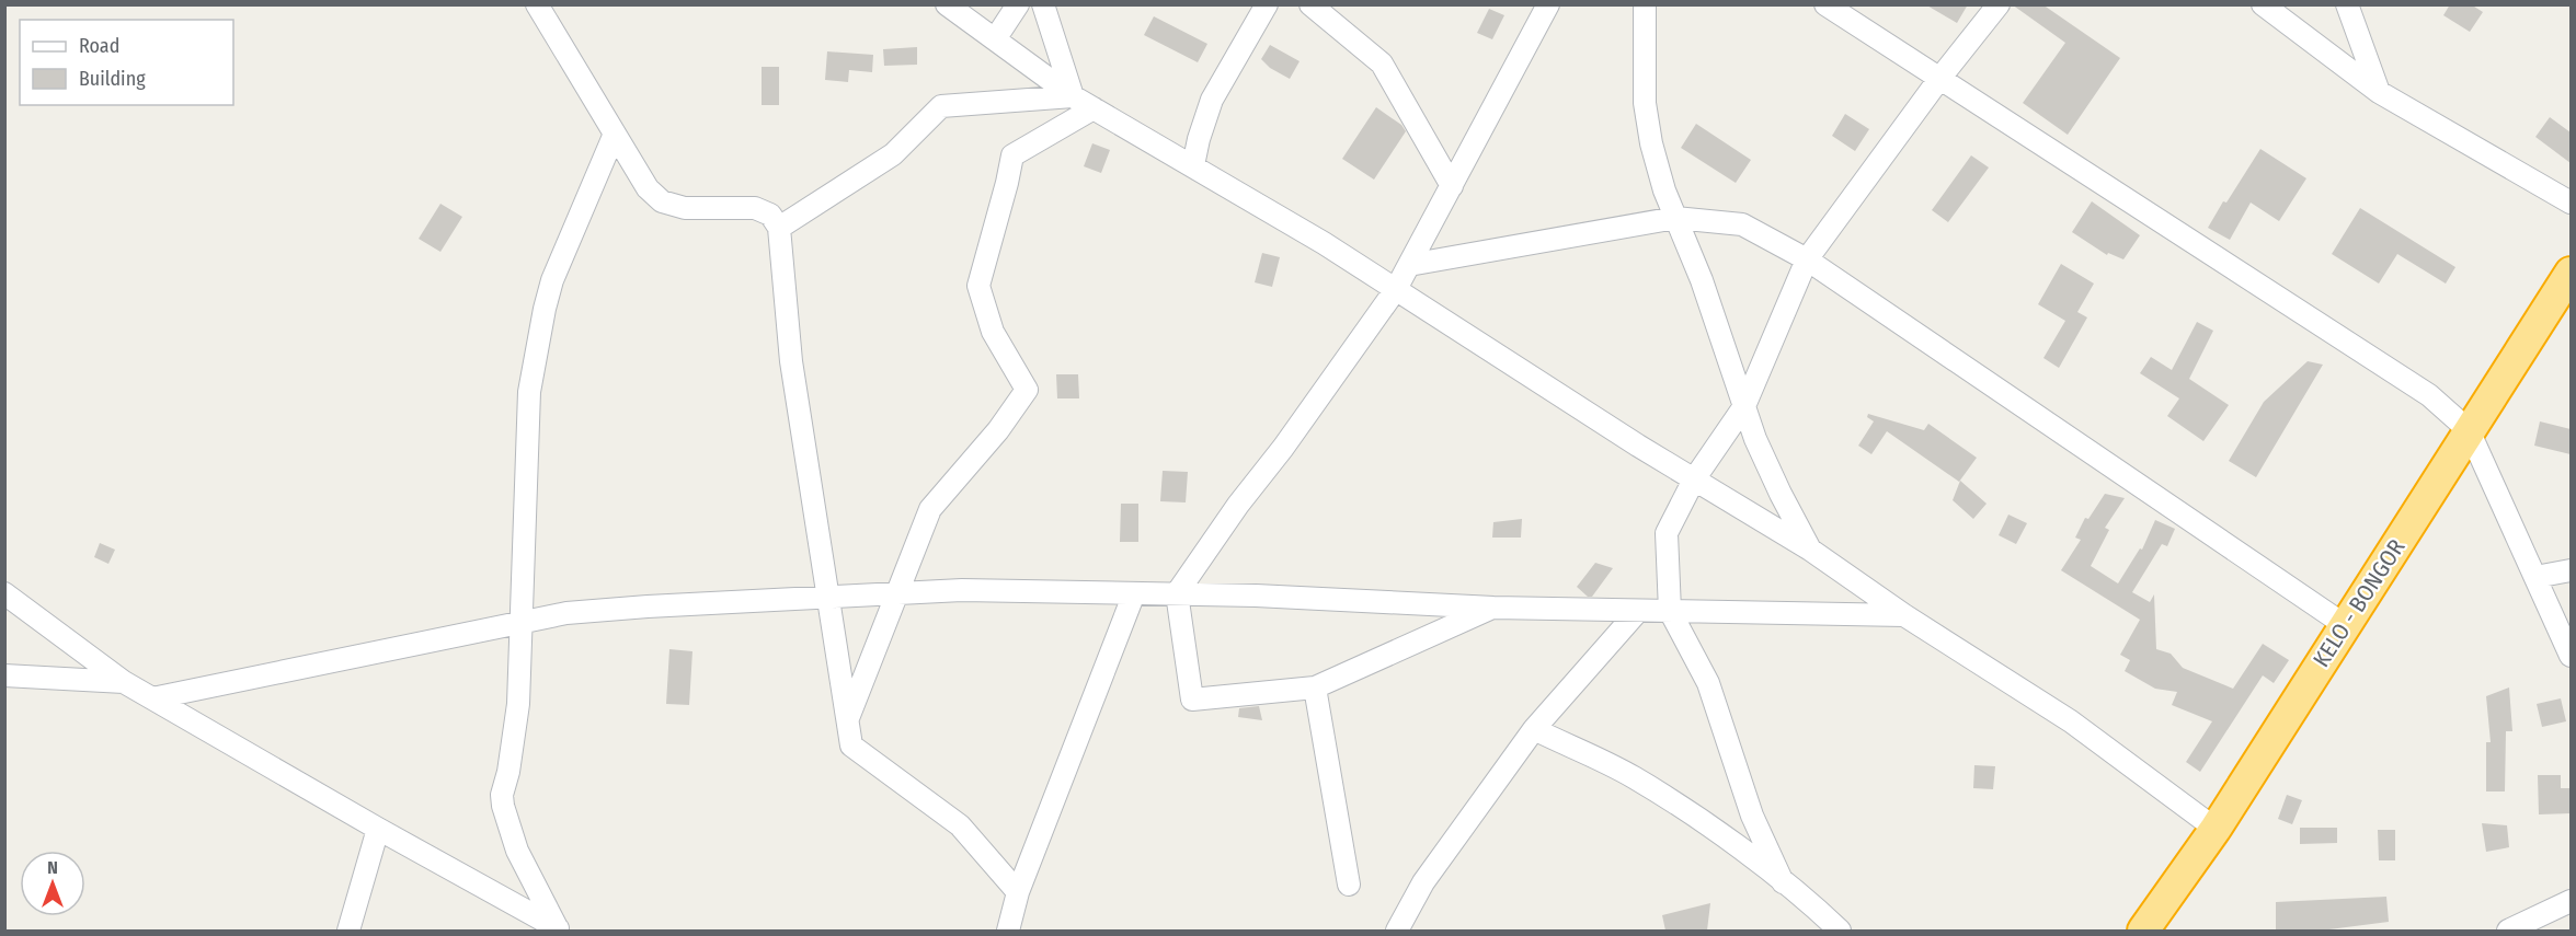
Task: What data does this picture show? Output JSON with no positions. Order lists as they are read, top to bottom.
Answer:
{
  "streets": {
    "highway": ["KELO - BONGOR"]
  },
  "legend": ["Road", "Building"],
  "north": "top"
}
